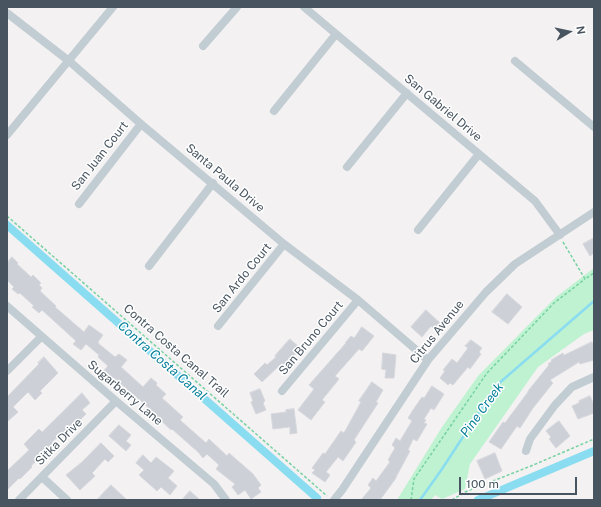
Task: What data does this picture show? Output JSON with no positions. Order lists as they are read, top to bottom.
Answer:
{
  "streets": {
    "street": [
      "San Gabriel Drive",
      "San Juan Court",
      "Santa Paula Drive",
      "San Ardo Court",
      "Citrus Avenue",
      "San Bruno Court",
      "Sugarberry Lane",
      "Sitka Drive"
    ],
    "path": ["Contra Costa Canal Trail"]
  },
  "crossings": [
    ["San Gabriel Drive", "Citrus Avenue"],
    ["San Juan Court", "Santa Paula Drive"],
    ["Santa Paula Drive", "San Ardo Court"],
    ["Santa Paula Drive", "Citrus Avenue"],
    ["Santa Paula Drive", "San Bruno Court"],
    ["Citrus Avenue", "Contra Costa Canal Trail"],
    ["Sugarberry Lane", "Sitka Drive"]
  ],
  "water": ["Contra Costa Canal", "Pine Creek"],
  "scale_bar": "100 m",
  "north": "right"
}
